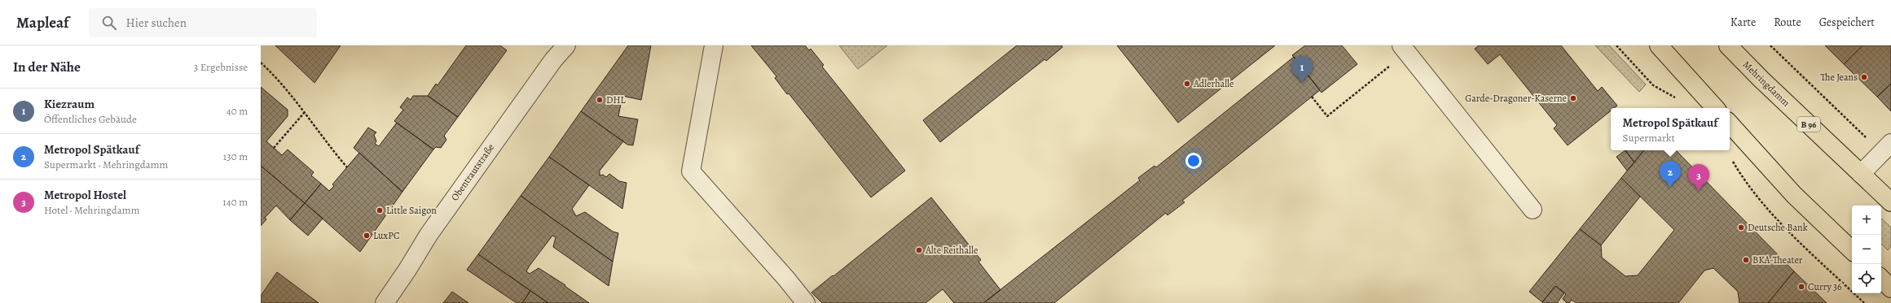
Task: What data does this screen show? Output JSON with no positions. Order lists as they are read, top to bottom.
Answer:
{
  "streets": {
    "main road": ["Mehringdamm", "B 96"],
    "street": ["Obentrautstraße"]
  },
  "places": [
    "The Jeans",
    "Adlerhalle",
    "Garde-Dragoner-Kaserne",
    "DHL",
    "Little Saigon",
    "Deutsche Bank",
    "LuxPC",
    "Alte Reithalle",
    "BKA-Theater",
    "Curry 36"
  ],
  "page": {
    "header": "Mapleaf",
    "search": "Hier suchen",
    "nav": ["Karte", "Route", "Gespeichert"],
    "heading": ["In der Nähe", "3 Ergebnisse"],
    "pins": ["1", "2", "3"],
    "list": [
      {
        "mark": "1",
        "name": "Kiezraum",
        "note": "Öffentliches Gebäude",
        "value": "40 m"
      },
      {
        "mark": "2",
        "name": "Metropol Spätkauf",
        "note": "Supermarkt · Mehringdamm",
        "value": "130 m"
      },
      {
        "mark": "3",
        "name": "Metropol Hostel",
        "note": "Hotel · Mehringdamm",
        "value": "140 m"
      }
    ],
    "popup": ["Metropol Spätkauf", "Supermarkt"],
    "map_buttons": ["+", "−"]
  }
}
